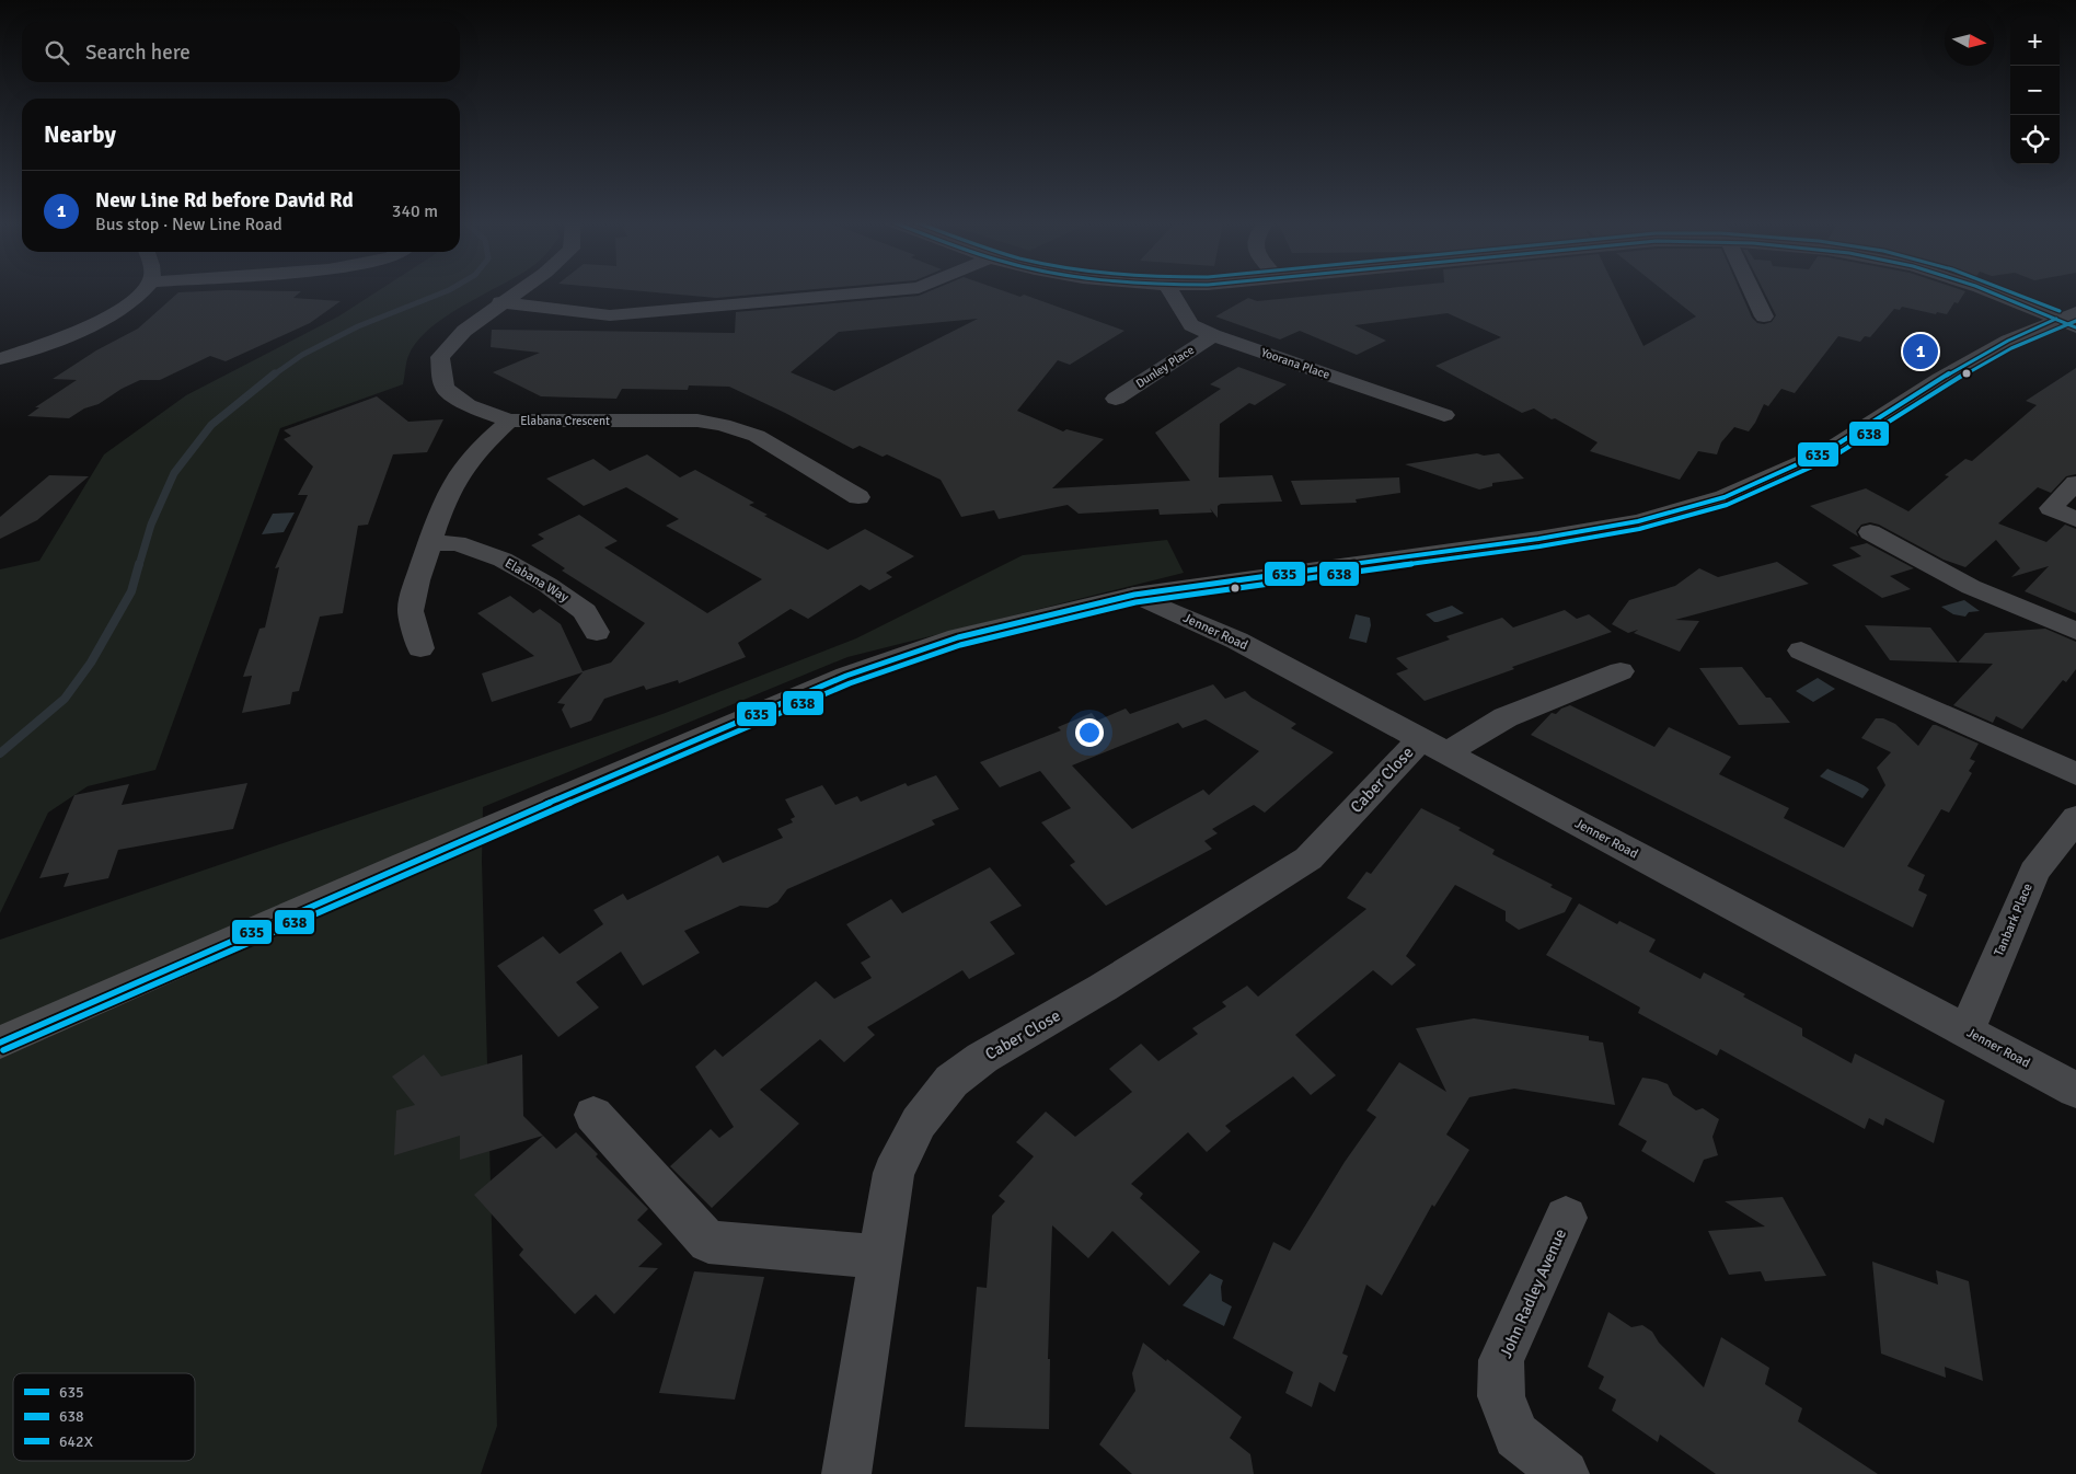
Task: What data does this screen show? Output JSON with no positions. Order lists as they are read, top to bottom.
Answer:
{
  "streets": {
    "street": [
      "Yoorana Place",
      "Dunley Place",
      "Elabana Crescent",
      "Elabana Way",
      "Jenner Road",
      "Caber Close",
      "Tanbark Place",
      "John Radley Avenue"
    ]
  },
  "crossings": [
    ["Yoorana Place", "Dunley Place"],
    ["Elabana Crescent", "Elabana Way"],
    ["Jenner Road", "Caber Close"],
    ["Jenner Road", "Tanbark Place"]
  ],
  "lines": ["transit line 635", "transit line 642X", "transit line 638"],
  "legend": ["635", "638", "642X"],
  "north": "right",
  "page": {
    "map_buttons": ["+", "−"],
    "search": "Search here",
    "heading": "Nearby",
    "list": [
      {
        "mark": "1",
        "name": "New Line Rd before David Rd",
        "note": "Bus stop · New Line Road",
        "value": "340 m"
      }
    ],
    "pins": "1"
  }
}
